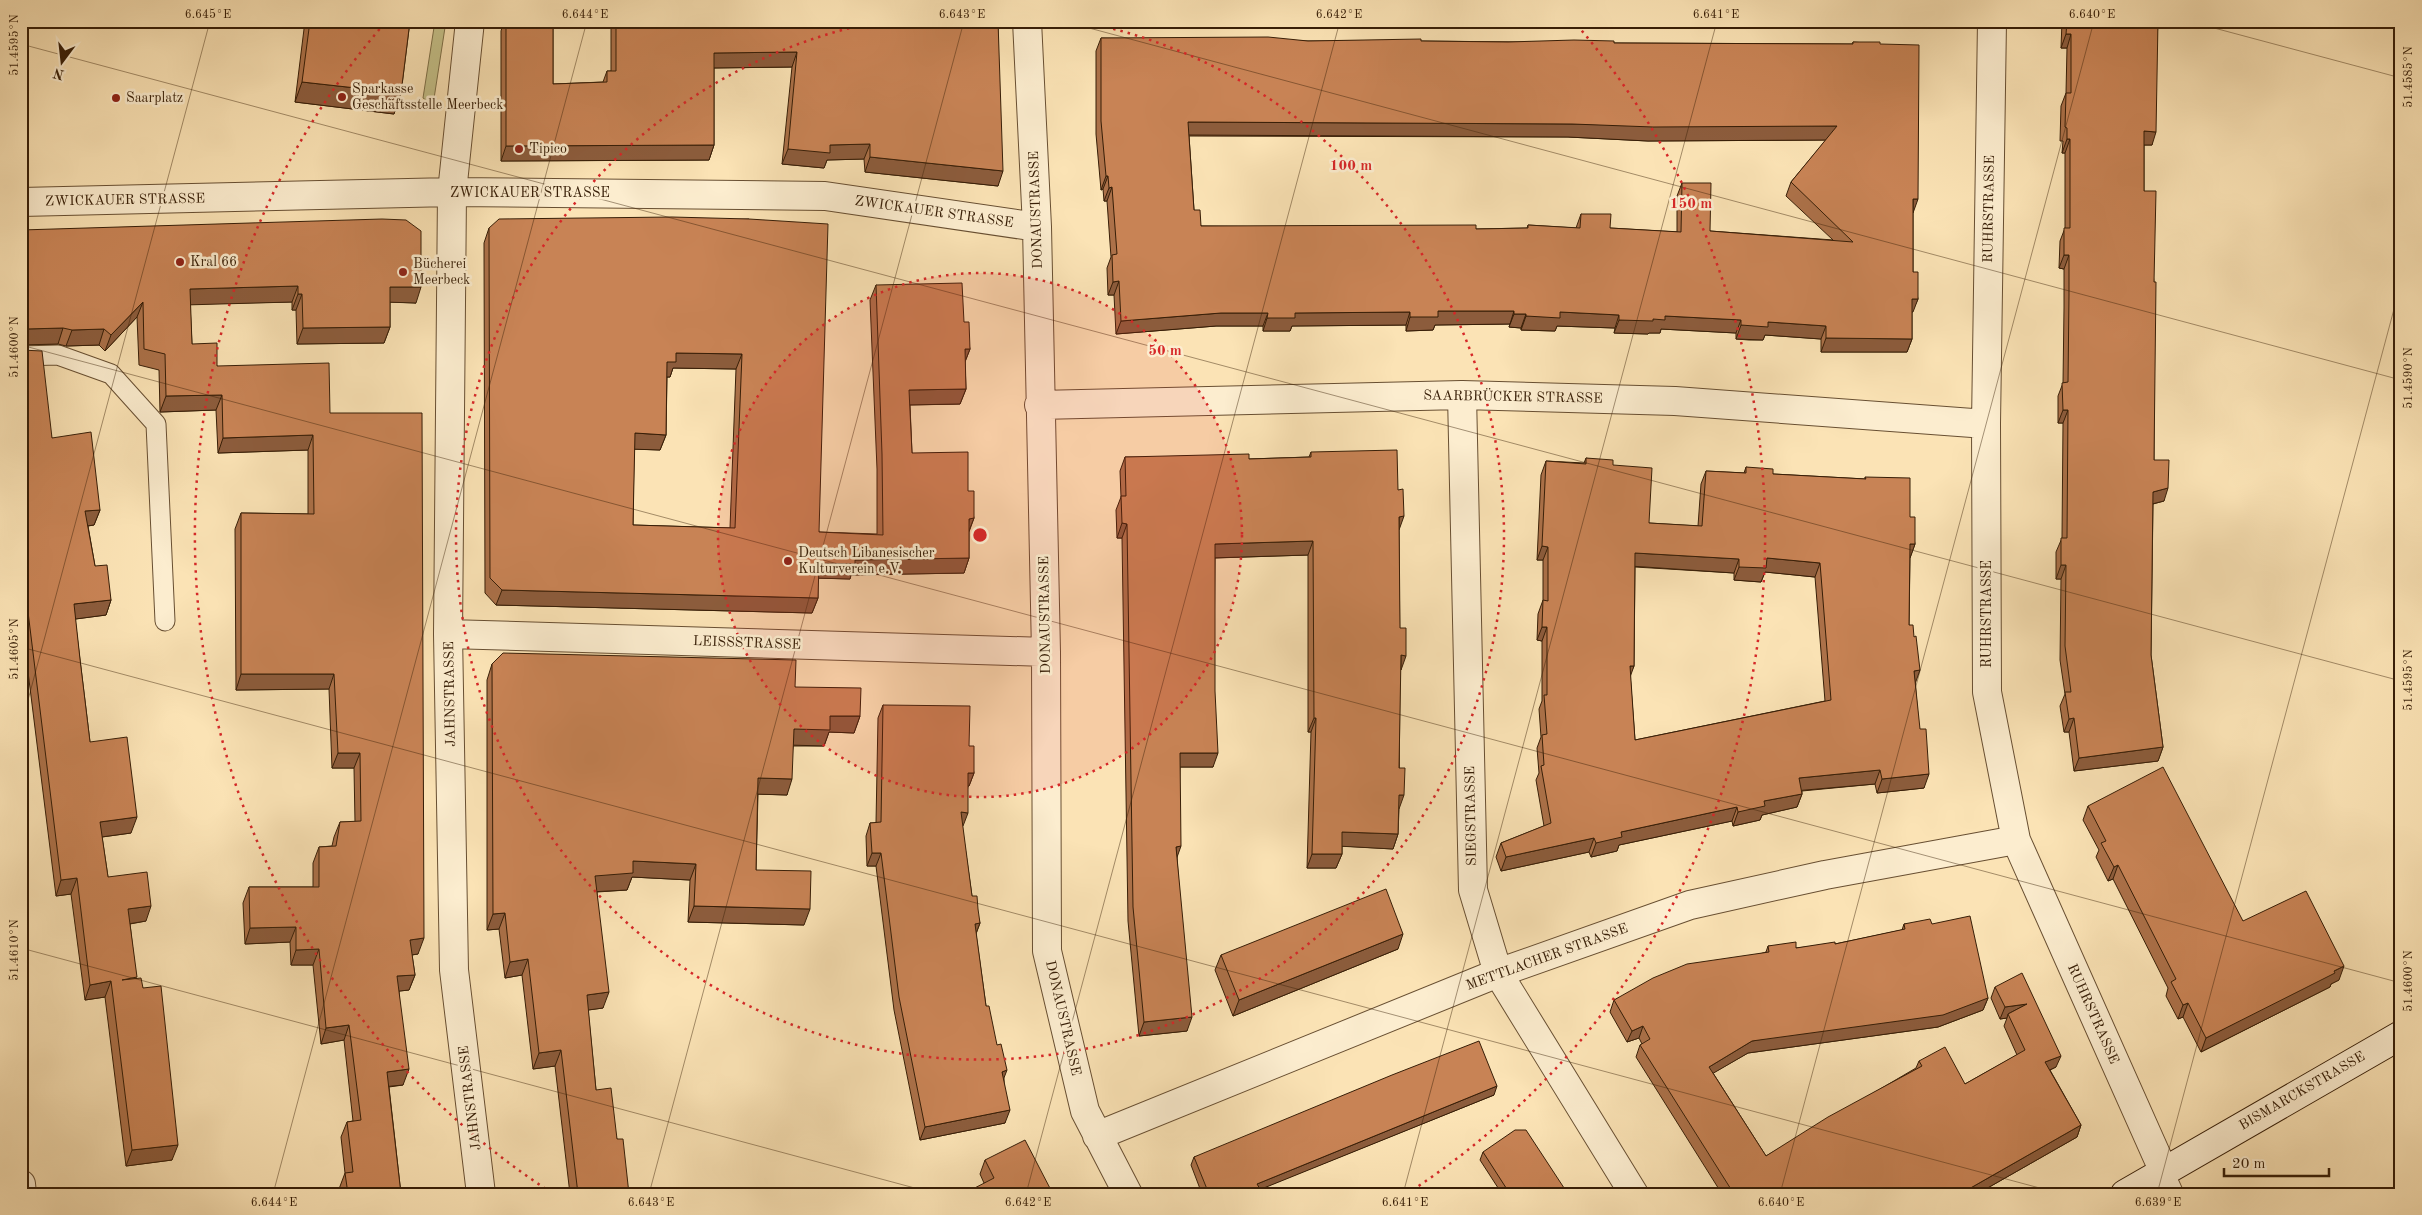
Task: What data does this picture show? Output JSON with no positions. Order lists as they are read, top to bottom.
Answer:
{
  "streets": {
    "street": [
      "ZWICKAUER STRASSE",
      "RUHRSTRASSE",
      "DONAUSTRASSE",
      "SAARBRÜCKER STRASSE",
      "LEISSSTRASSE",
      "JAHNSTRASSE",
      "SIEGSTRASSE",
      "METTLACHER STRASSE",
      "BISMARCKSTRASSE"
    ]
  },
  "crossings": [
    ["ZWICKAUER STRASSE", "DONAUSTRASSE"],
    ["ZWICKAUER STRASSE", "JAHNSTRASSE"],
    ["RUHRSTRASSE", "SAARBRÜCKER STRASSE"],
    ["RUHRSTRASSE", "METTLACHER STRASSE"],
    ["RUHRSTRASSE", "BISMARCKSTRASSE"],
    ["DONAUSTRASSE", "SAARBRÜCKER STRASSE"],
    ["DONAUSTRASSE", "LEISSSTRASSE"],
    ["DONAUSTRASSE", "METTLACHER STRASSE"],
    ["SAARBRÜCKER STRASSE", "SIEGSTRASSE"],
    ["LEISSSTRASSE", "JAHNSTRASSE"],
    ["SIEGSTRASSE", "METTLACHER STRASSE"]
  ],
  "places": [
    "Sparkasse Geschäftsstelle Meerbeck",
    "Saarplatz",
    "Tipico",
    "Kral 66",
    "Bücherei Meerbeck",
    "Deutsch Libanesischer Kulturverein e.V."
  ],
  "scale_bar": "20 m",
  "north": "bottom",
  "coordinates": [
    "6.645°E",
    "6.644°E",
    "6.643°E",
    "6.642°E",
    "6.641°E",
    "6.640°E",
    "51.4595°N",
    "51.4585°N",
    "51.4600°N",
    "51.4590°N",
    "51.4605°N",
    "51.4610°N",
    "6.639°E"
  ],
  "rings": ["100 m", "150 m", "50 m"]
}
